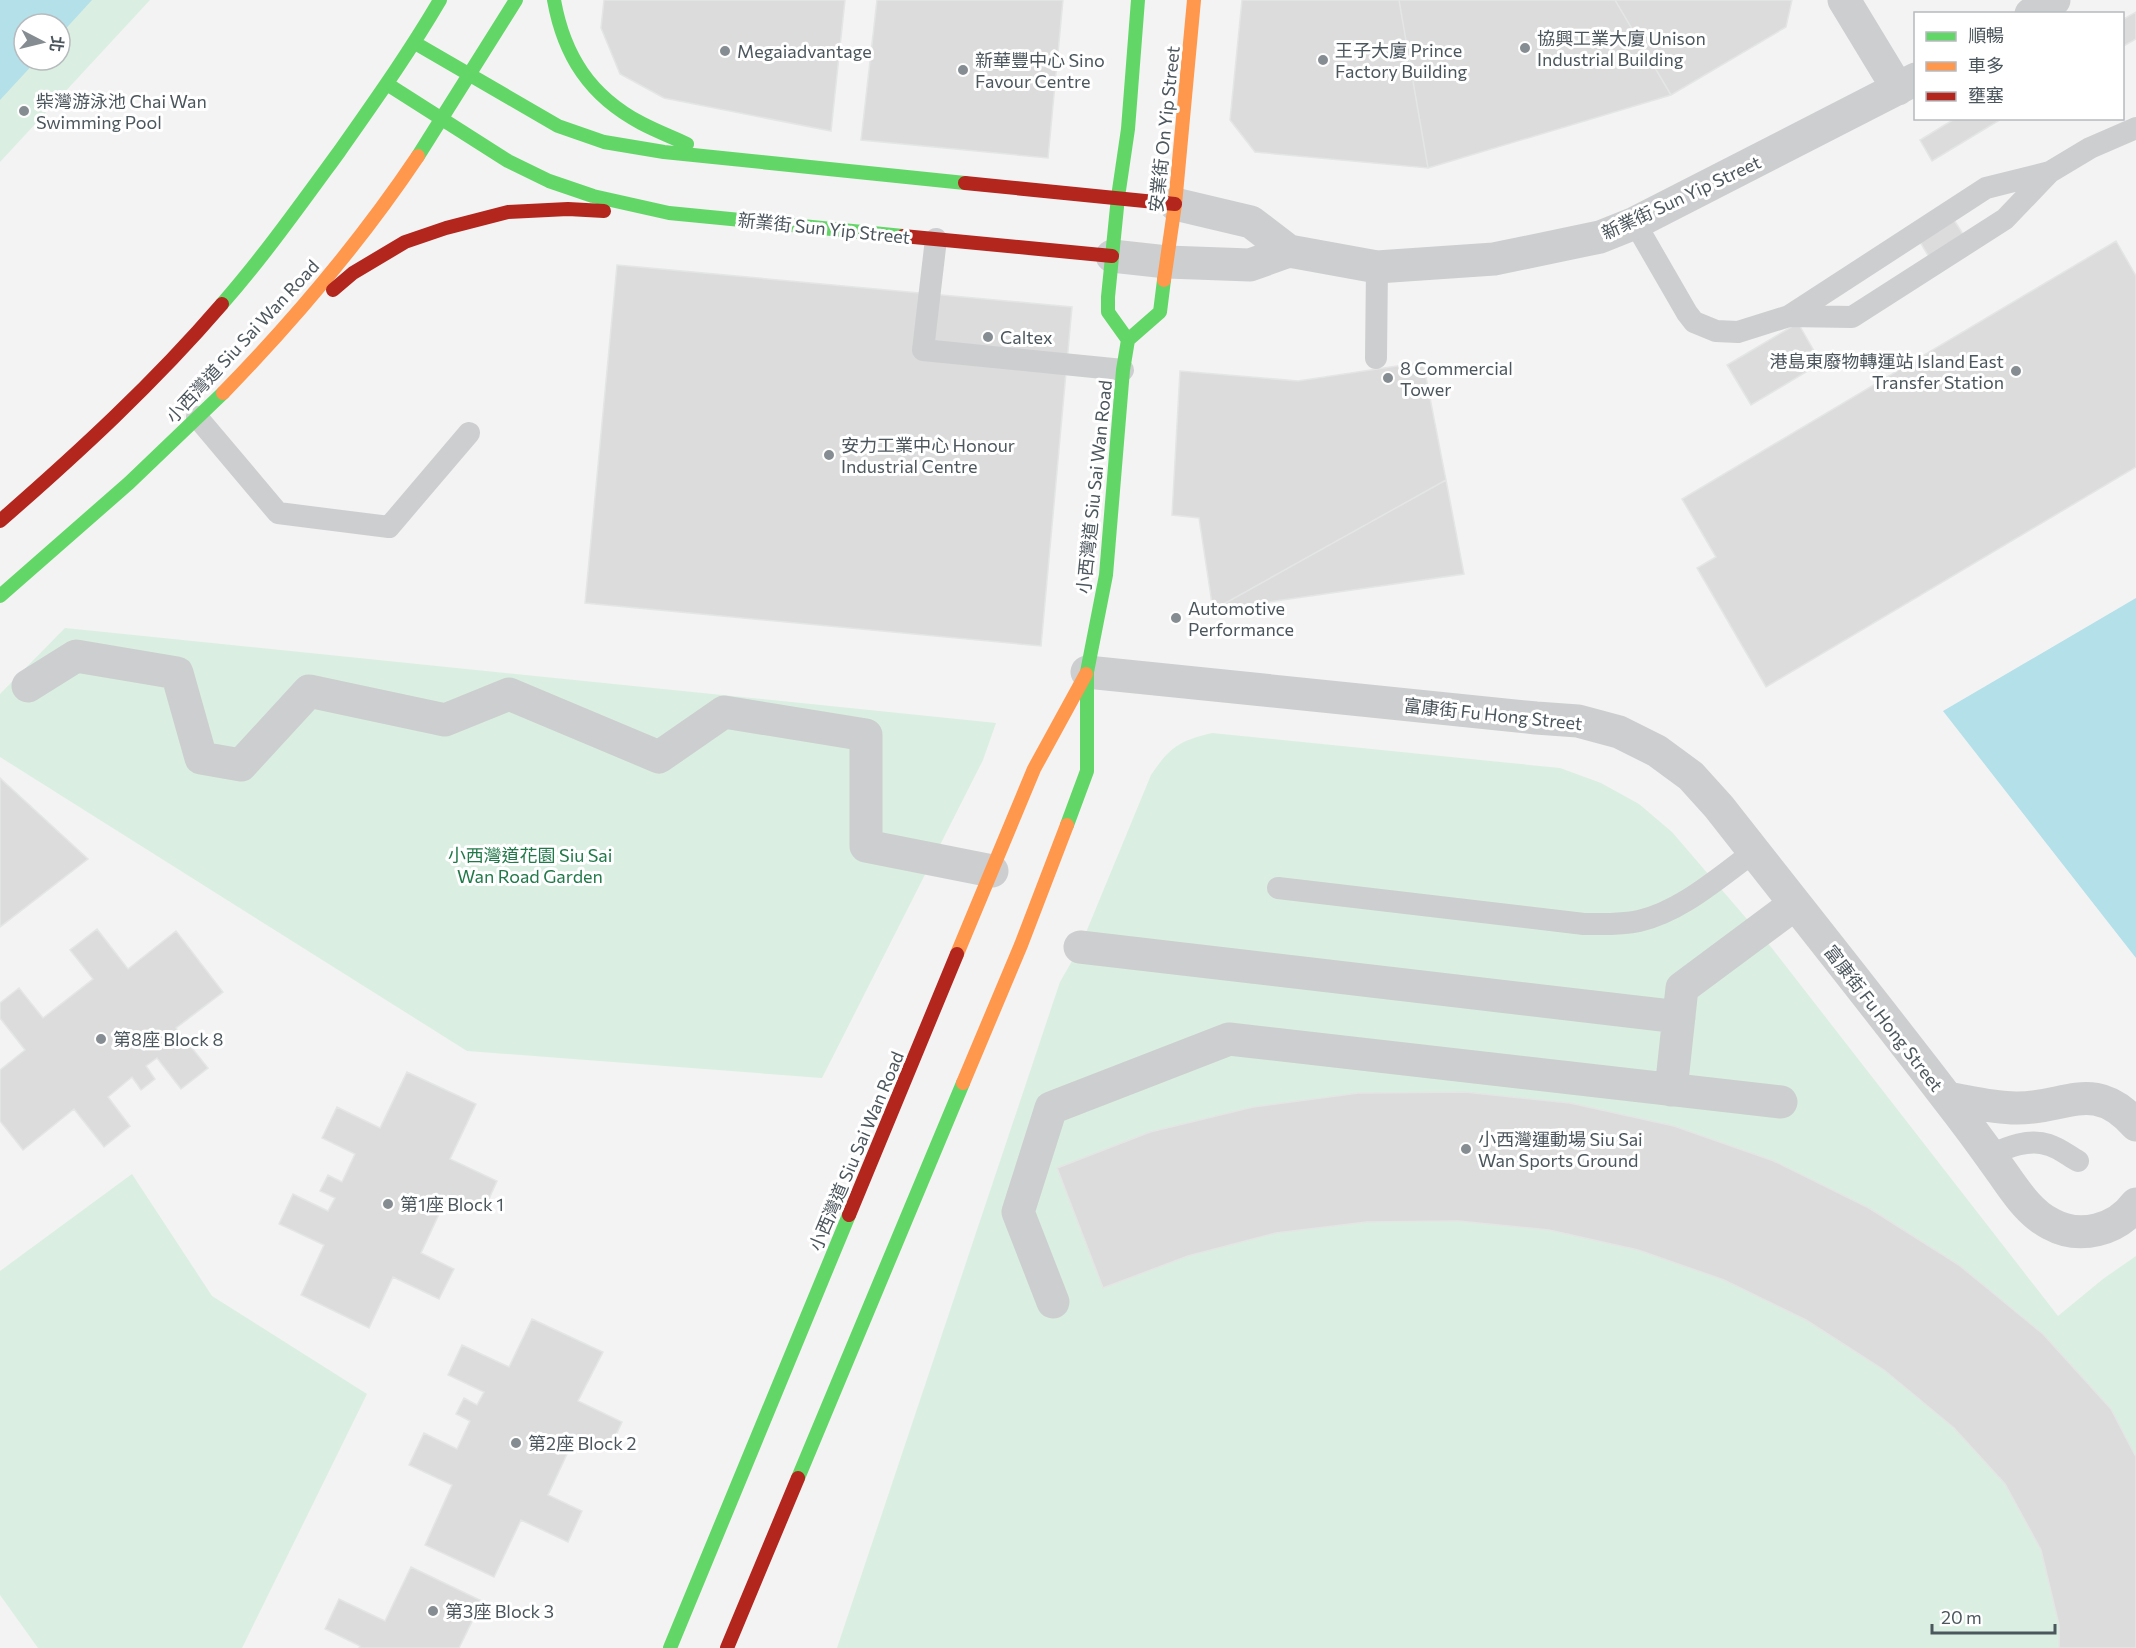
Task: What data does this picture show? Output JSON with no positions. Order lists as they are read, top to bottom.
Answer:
{
  "streets": {
    "main road": ["安業街 On Yip Street", "新業街 Sun Yip Street", "小西灣道 Siu Sai Wan Road"],
    "street": ["富康街 Fu Hong Street"]
  },
  "crossings": [
    ["安業街 On Yip Street", "新業街 Sun Yip Street"],
    ["新業街 Sun Yip Street", "小西灣道 Siu Sai Wan Road"],
    ["小西灣道 Siu Sai Wan Road", "富康街 Fu Hong Street"]
  ],
  "parks": ["小西灣道花園 Siu Sai Wan Road Garden"],
  "places": [
    "協興工業大廈 Unison Industrial Building",
    "Megaiadvantage",
    "王子大廈 Prince Factory Building",
    "新華豐中心 Sino Favour Centre",
    "柴灣游泳池 Chai Wan Swimming Pool",
    "Caltex",
    "港島東廢物轉運站 Island East Transfer Station",
    "8 Commercial Tower",
    "安力工業中心 Honour Industrial Centre",
    "Automotive Performance",
    "第8座 Block 8",
    "小西灣運動場 Siu Sai Wan Sports Ground",
    "第1座 Block 1",
    "第2座 Block 2",
    "第3座 Block 3"
  ],
  "legend": ["順暢", "車多", "壅塞"],
  "scale_bar": "20 m",
  "north": "right"
}
